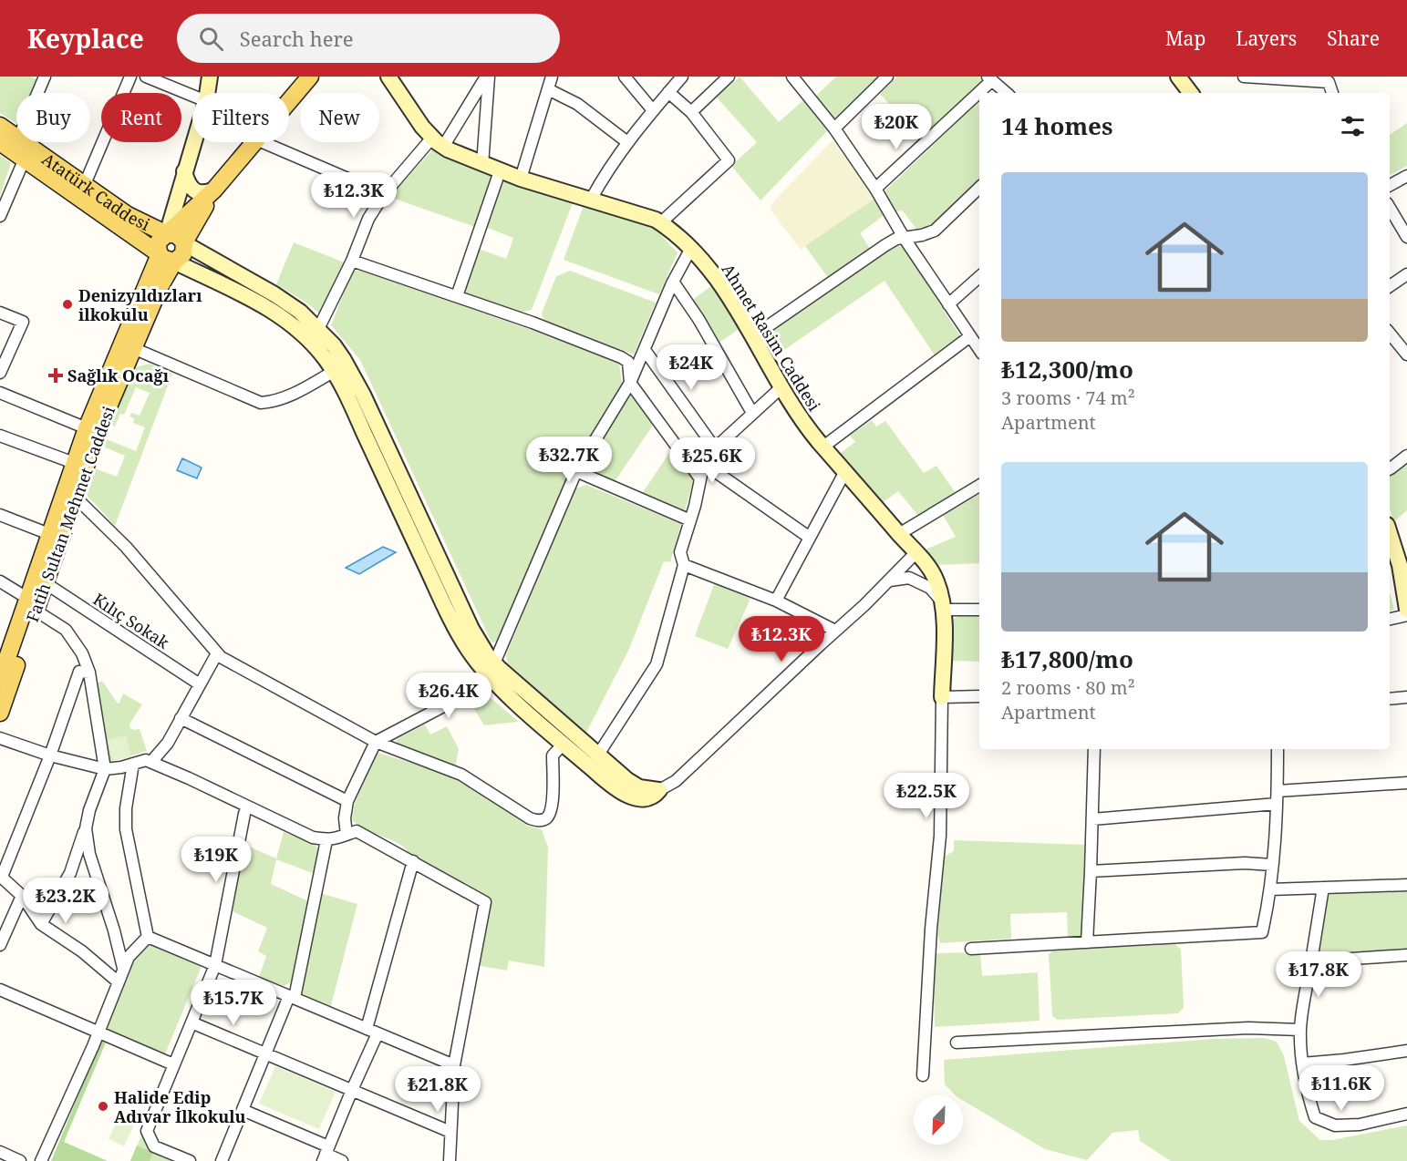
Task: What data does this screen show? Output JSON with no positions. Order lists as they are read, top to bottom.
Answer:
{
  "streets": {
    "main road": ["Atatürk Caddesi", "Fatih Sultan Mehmet Caddesi"],
    "street": ["Ahmet Rasim Caddesi", "Kılıç Sokak"]
  },
  "crossings": [
    ["Fatih Sultan Mehmet Caddesi", "Kılıç Sokak"]
  ],
  "places": {
    "other": ["Denizyıldızları ilkokulu", "Halide Edip Adıvar İlkokulu"],
    "health": ["Sağlık Ocağı"]
  },
  "north": "bottom left",
  "page": {
    "header": "Keyplace",
    "search": "Search here",
    "nav": ["Map", "Layers", "Share"],
    "chip": [
      "Buy",
      "Rent",
      "Filters",
      "New"
    ],
    "heading": "14 homes",
    "price": [
      "₺20K",
      "₺12.3K",
      "₺24K",
      "₺32.7K",
      "₺25.6K",
      "₺12.3K",
      "₺26.4K",
      "₺22.5K",
      "₺19K",
      "₺23.2K",
      "₺17.8K",
      "₺15.7K",
      "₺11.6K",
      "₺21.8K"
    ],
    "list": [
      {
        "name": "₺12,300/mo",
        "note": "3 rooms · 74 m² · Apartment"
      },
      {
        "name": "₺17,800/mo",
        "note": "2 rooms · 80 m² · Apartment"
      }
    ]
  }
}
